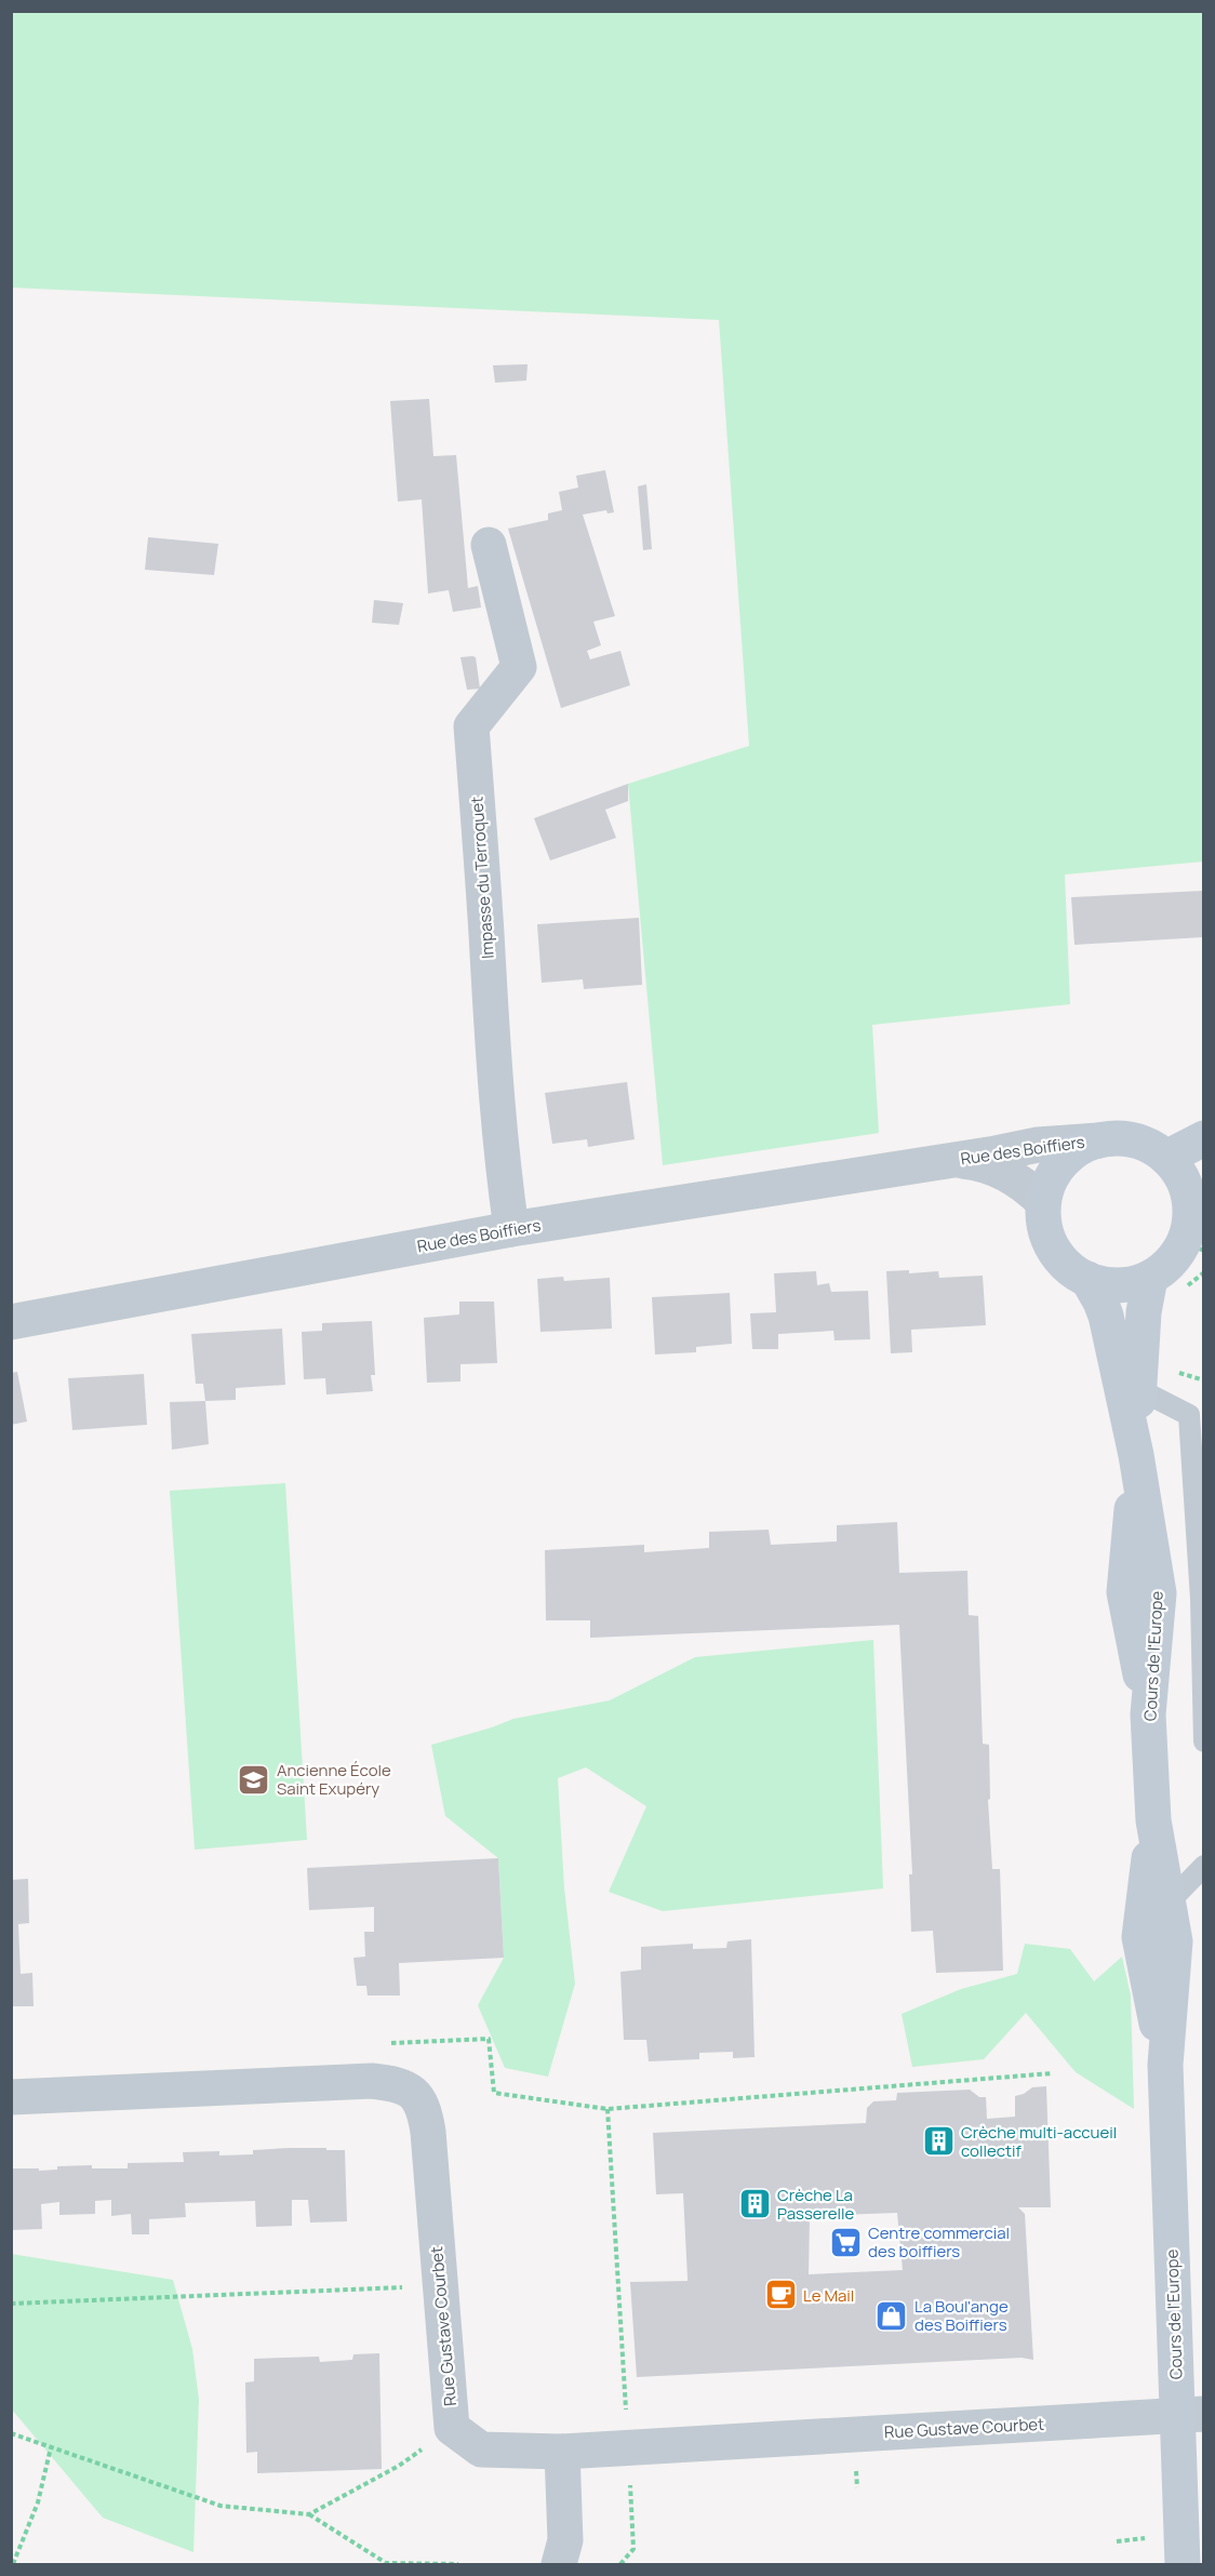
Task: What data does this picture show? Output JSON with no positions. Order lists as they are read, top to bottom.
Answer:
{
  "streets": {
    "street": [
      "Impasse du Terroquet",
      "Rue des Boiffiers",
      "Cours de l'Europe",
      "Rue Gustave Courbet"
    ]
  },
  "crossings": [
    ["Impasse du Terroquet", "Rue des Boiffiers"],
    ["Rue des Boiffiers", "Cours de l'Europe"],
    ["Cours de l'Europe", "Rue Gustave Courbet"]
  ],
  "places": {
    "school or university": ["Ancienne École Saint Exupéry"],
    "building": ["Crèche multi-accueil collectif", "Crèche La Passerelle"],
    "supermarket": ["Centre commercial des boiffiers"],
    "cafe": ["Le Mail"],
    "shop": ["La Boul'ange des Boiffiers"]
  }
}
